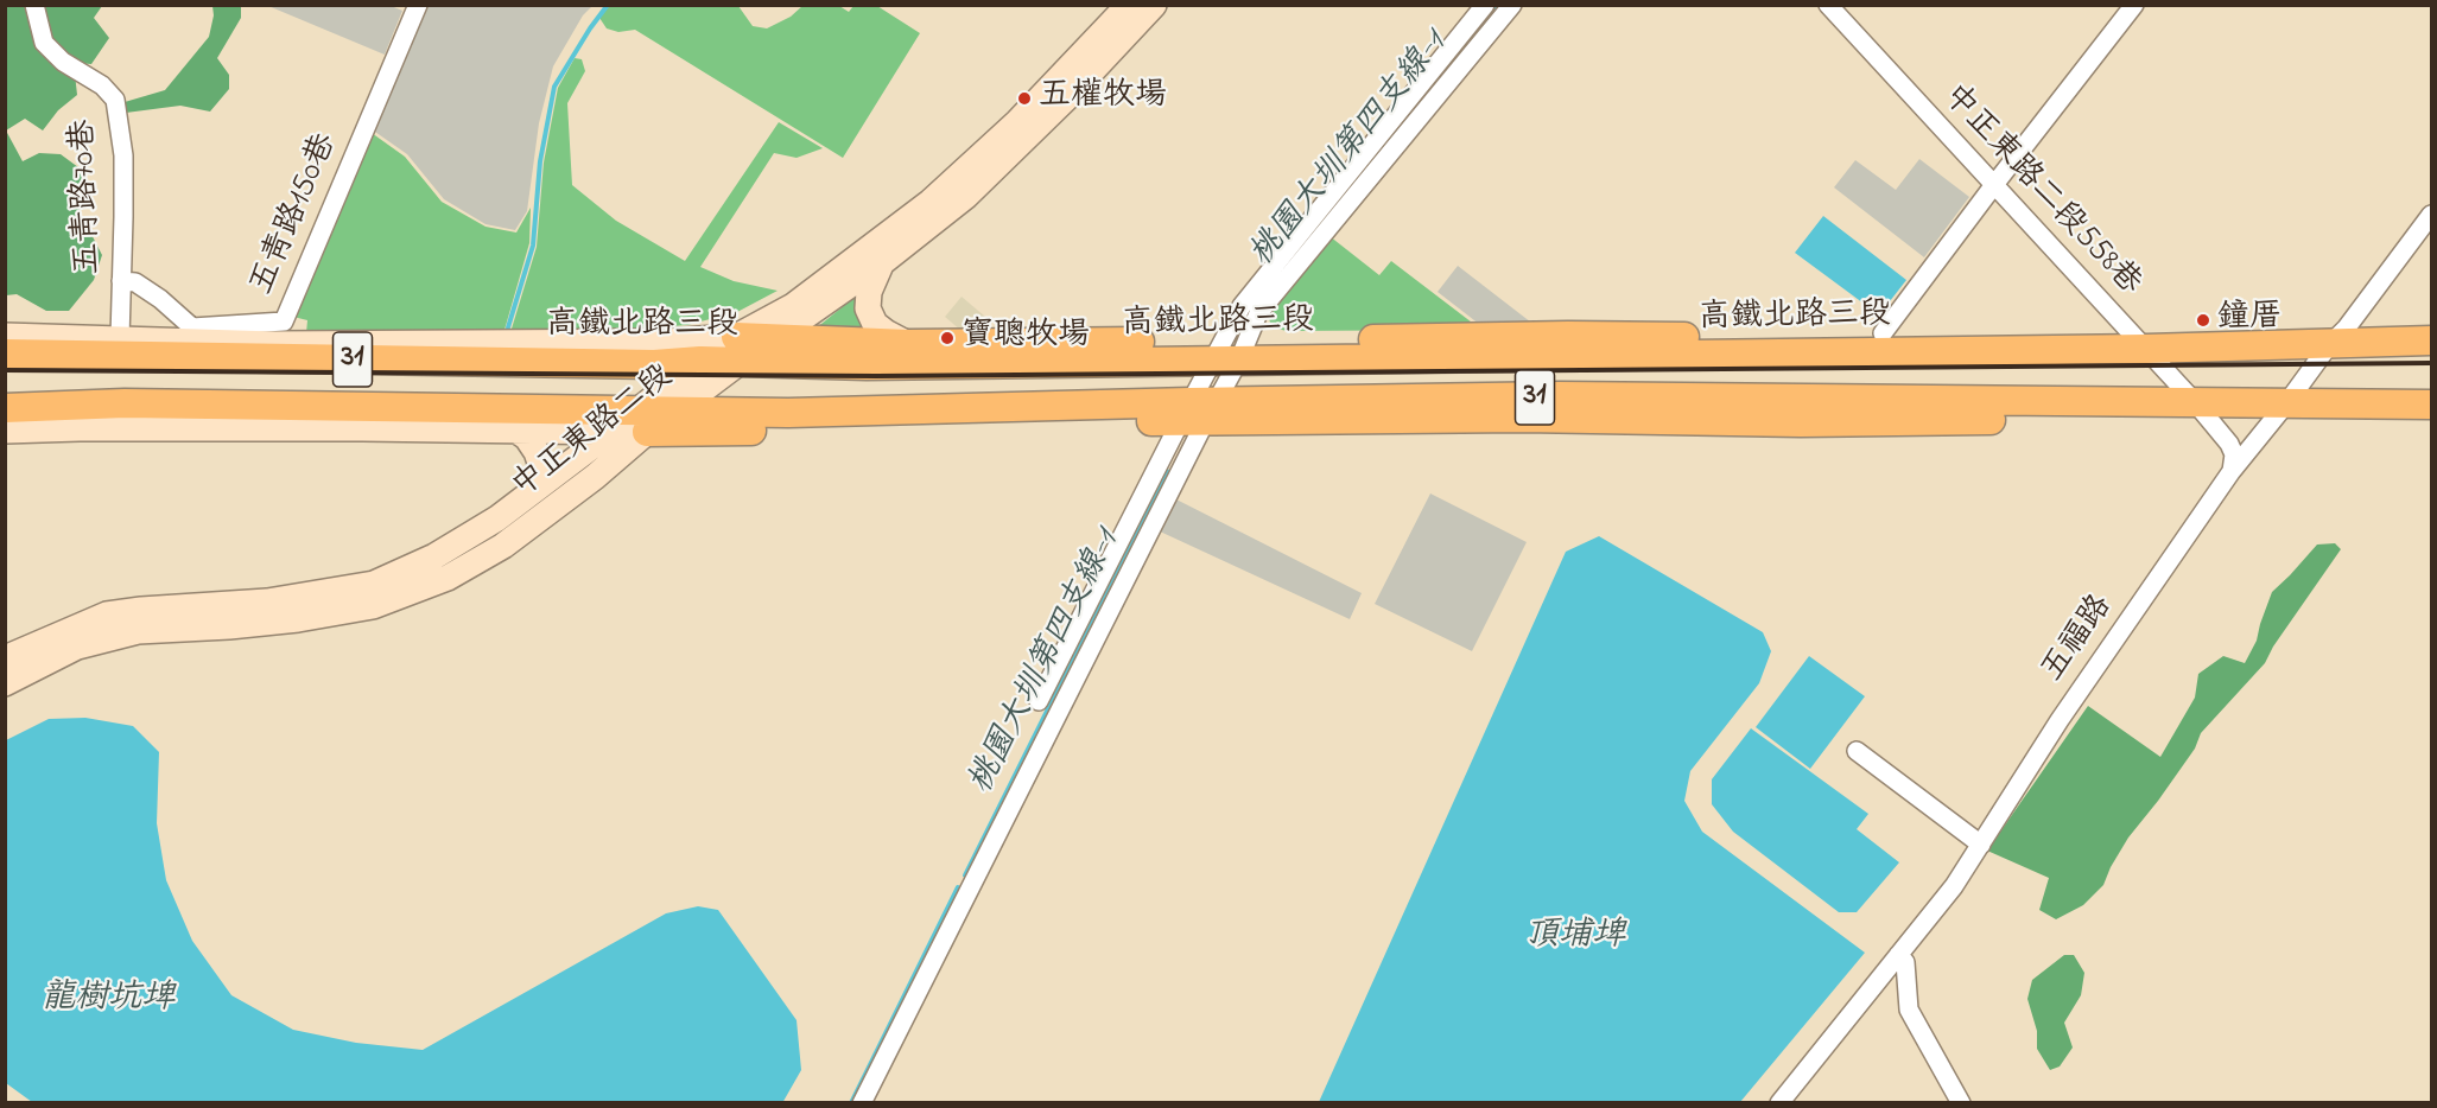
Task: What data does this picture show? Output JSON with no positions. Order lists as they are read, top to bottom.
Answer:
{
  "streets": {
    "main road": ["高鐵北路三段", "31", "中正東路二段"],
    "street": [
      "中正東路二段558巷",
      "五青路70巷",
      "五青路150巷",
      "五福路"
    ]
  },
  "crossings": [
    ["中正東路二段558巷", "高鐵北路三段"],
    ["中正東路二段558巷", "五福路"],
    ["五青路70巷", "五青路150巷"],
    ["五青路70巷", "高鐵北路三段"],
    ["高鐵北路三段", "中正東路二段"],
    ["高鐵北路三段", "五福路"]
  ],
  "water": ["桃園大圳第四支線-1", "頂埔埤", "龍樹坑埤"],
  "places": ["五權牧場", "鐘厝", "寶聰牧場"]
}
